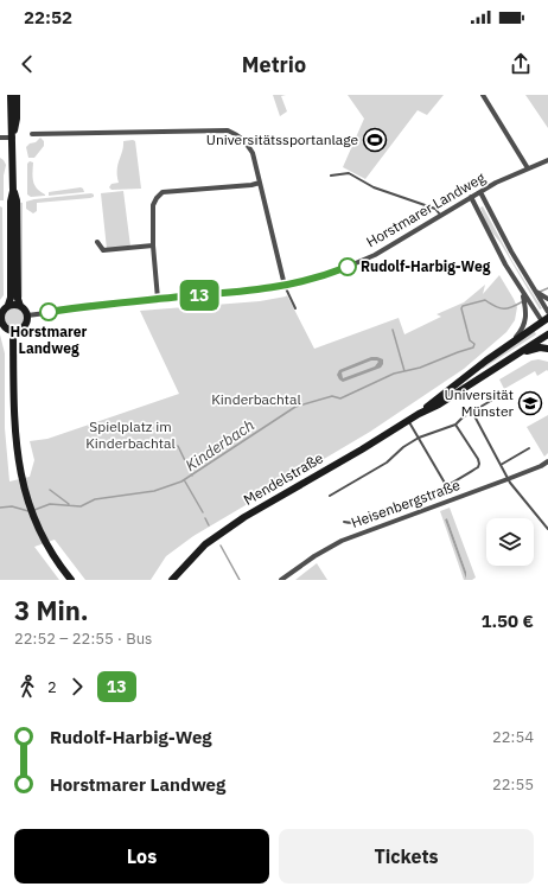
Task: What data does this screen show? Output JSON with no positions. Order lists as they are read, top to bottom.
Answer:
{
  "streets": {
    "main road": ["Mendelstraße"],
    "street": ["Horstmarer Landweg", "Heisenbergstraße"]
  },
  "water": ["Kinderbach"],
  "parks": ["Kinderbachtal", "Spielplatz im Kinderbachtal"],
  "places": {
    "sports": ["Universitätssportanlage"],
    "other": ["Rudolf-Harbig-Weg", "Horstmarer Landweg"],
    "school or university": ["Universität Münster"]
  },
  "lines": ["bus line 13"],
  "page": {
    "status": "22:52",
    "header": "Metrio",
    "on_map": "13",
    "heading": ["3 Min.", "22:52 – 22:55 · Bus", "1.50 €"],
    "legs": ["2", "13"],
    "list": [
      {
        "name": "Rudolf-Harbig-Weg",
        "value": "22:54"
      },
      {
        "name": "Horstmarer Landweg",
        "value": "22:55"
      }
    ],
    "buttons": ["Los", "Tickets"]
  }
}
